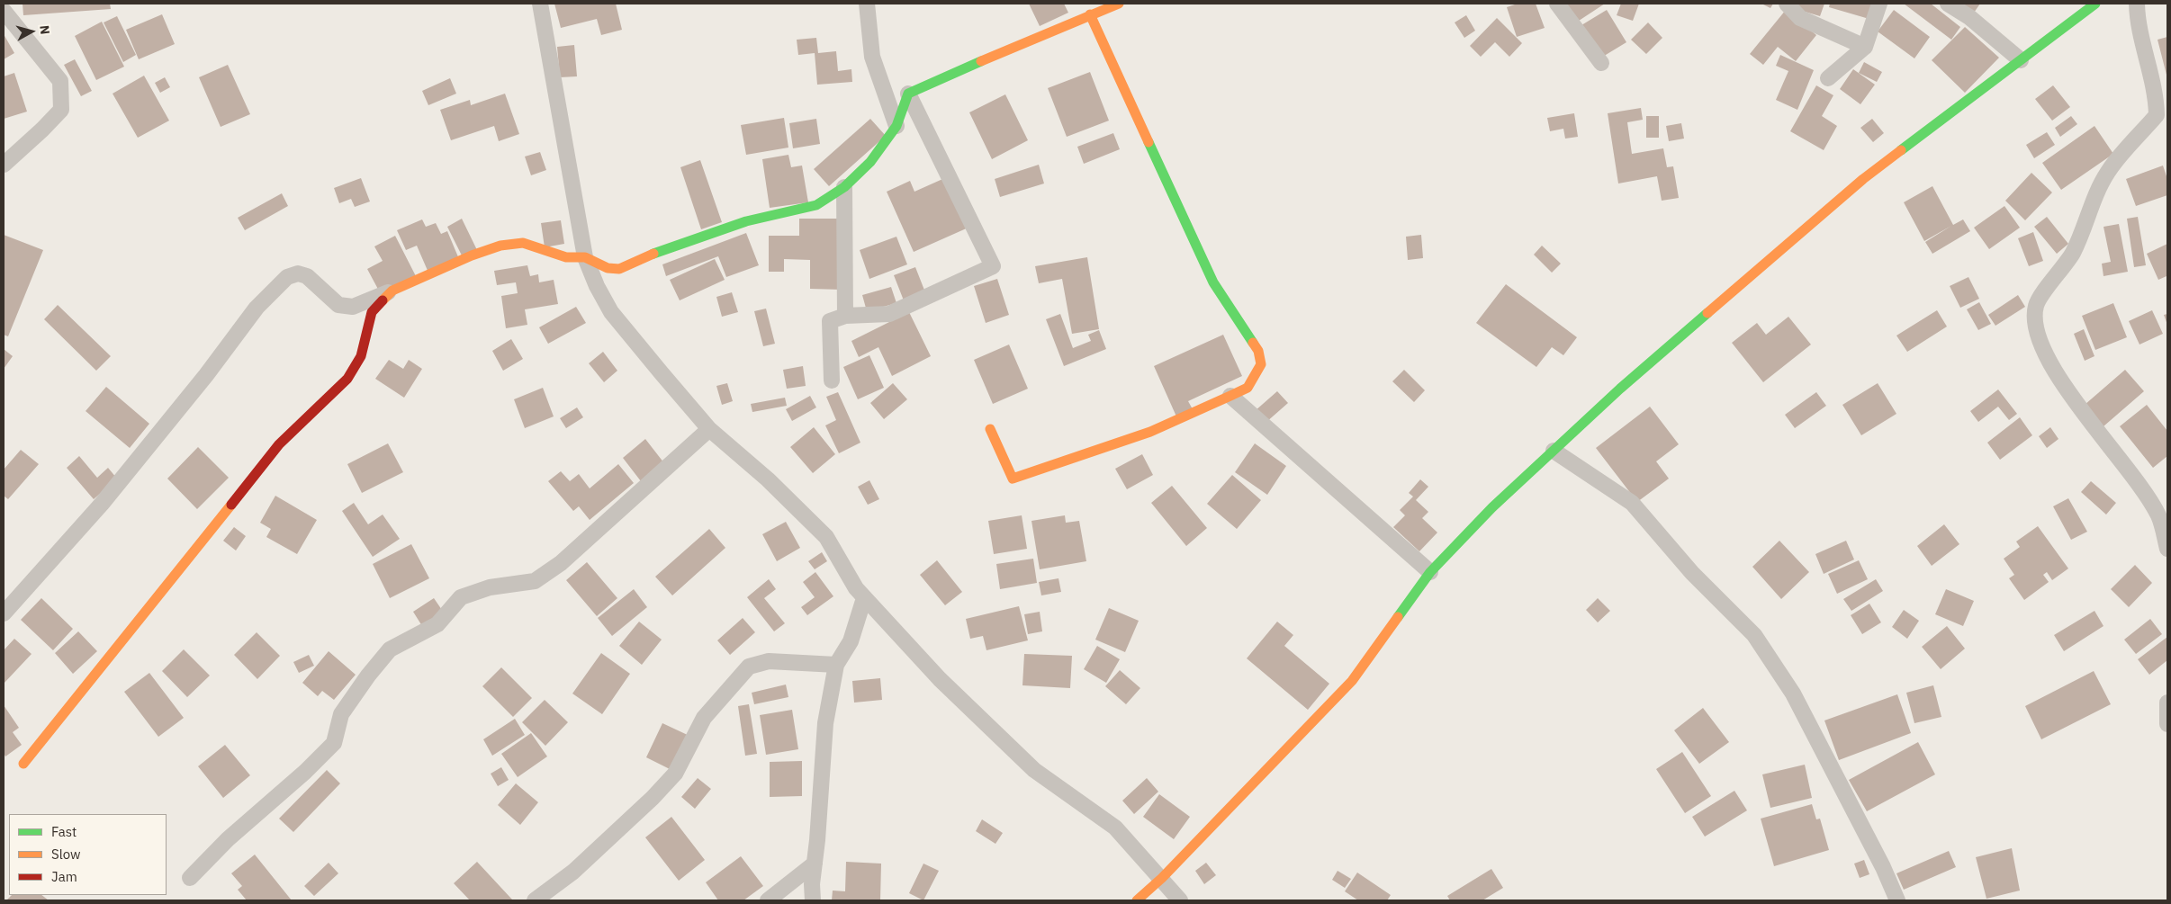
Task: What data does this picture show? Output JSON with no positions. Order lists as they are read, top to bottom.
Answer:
{
  "legend": ["Fast", "Slow", "Jam"],
  "north": "right"
}
